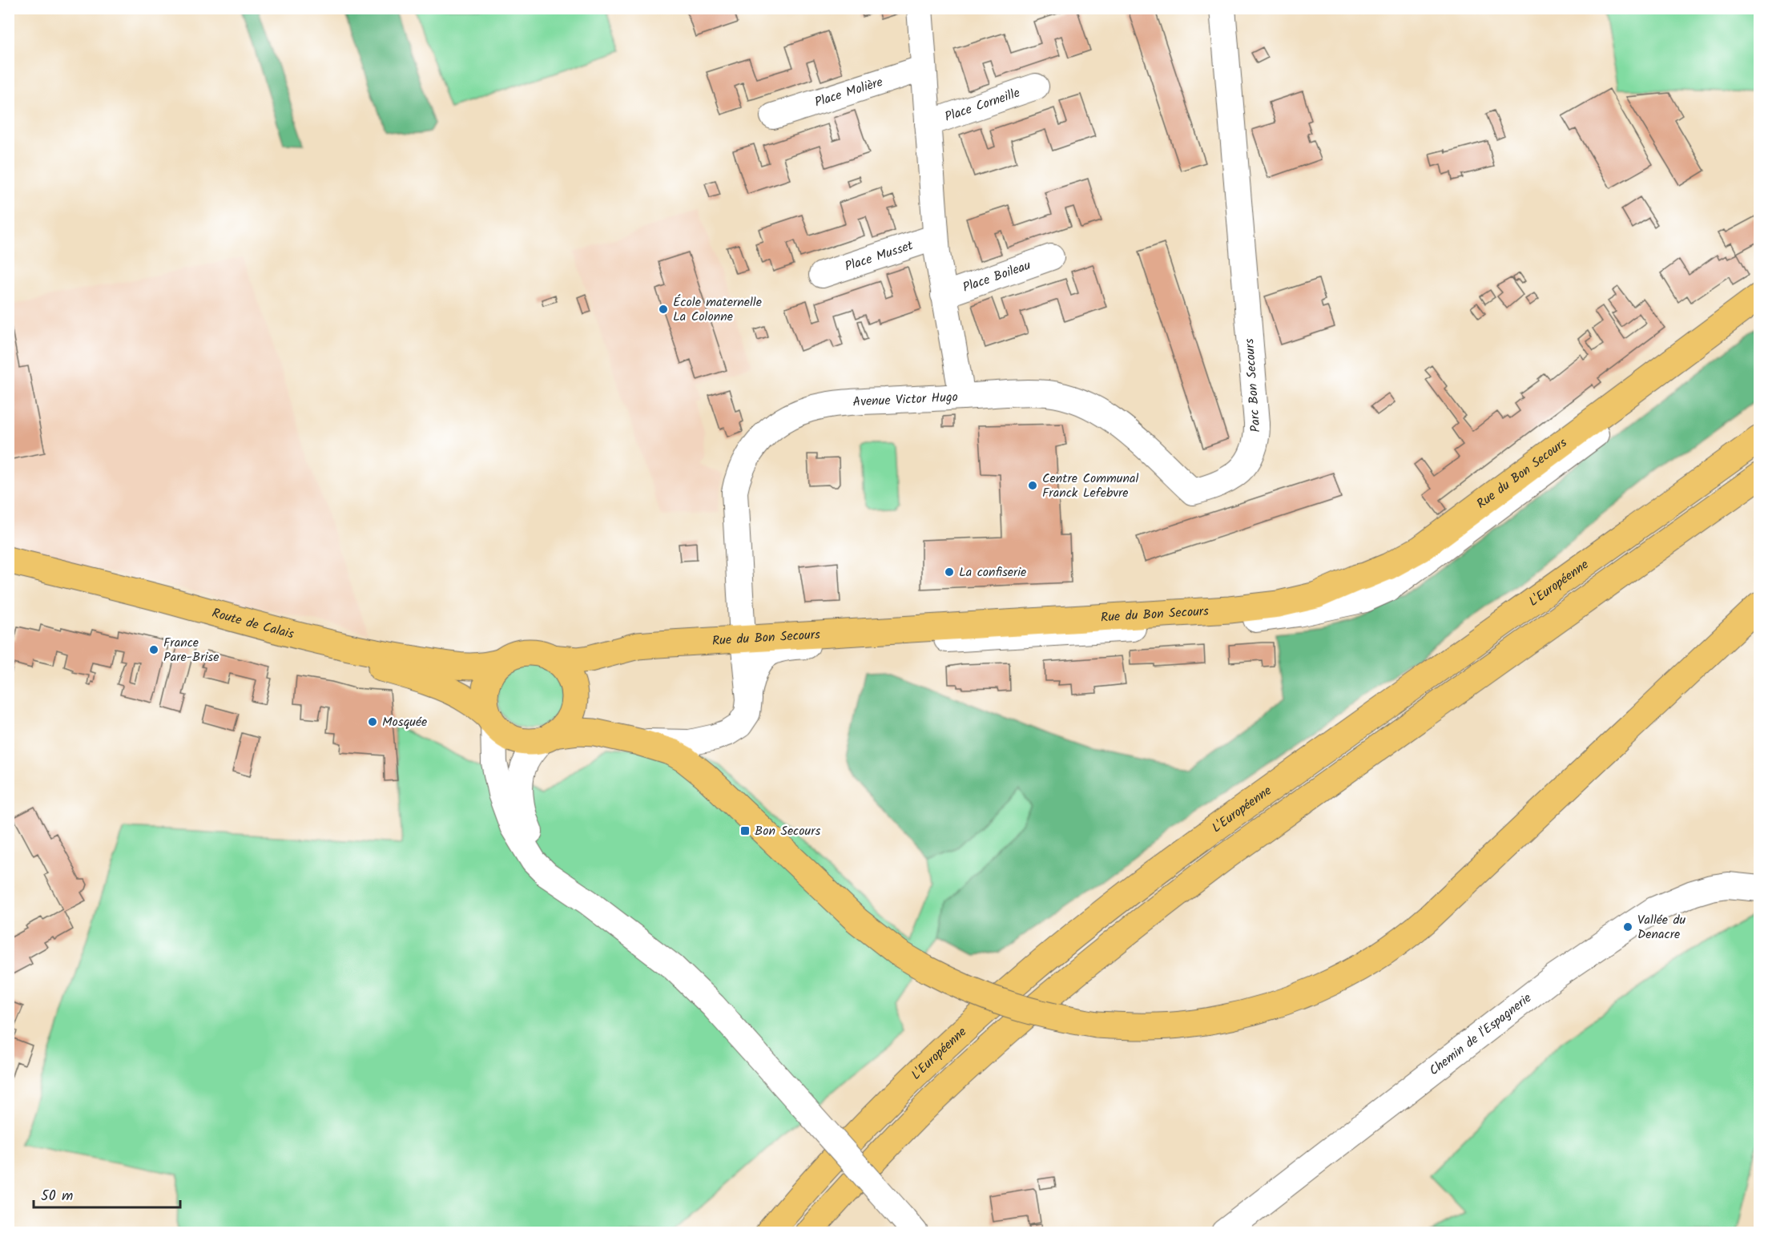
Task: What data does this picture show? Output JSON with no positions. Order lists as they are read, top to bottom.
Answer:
{
  "streets": {
    "main road": ["Rue du Bon Secours", "L'Européenne", "Route de Calais"],
    "street": [
      "Place Molière",
      "Place Corneille",
      "Place Musset",
      "Place Boileau",
      "Parc Bon Secours",
      "Avenue Victor Hugo",
      "Chemin de l'Espagnerie"
    ]
  },
  "crossings": [
    ["Place Molière", "Avenue Victor Hugo"],
    ["Place Corneille", "Avenue Victor Hugo"],
    ["Place Musset", "Avenue Victor Hugo"],
    ["Place Boileau", "Avenue Victor Hugo"],
    ["Parc Bon Secours", "Avenue Victor Hugo"],
    ["Avenue Victor Hugo", "Rue du Bon Secours"],
    ["Rue du Bon Secours", "Route de Calais"]
  ],
  "places": {
    "other": [
      "École maternelle La Colonne",
      "Centre Communal Franck Lefebvre",
      "La confiserie",
      "France Pare-Brise",
      "Mosquée",
      "Vallée du Denacre"
    ],
    "transit": ["Bon Secours"]
  },
  "scale_bar": "50 m"
}
